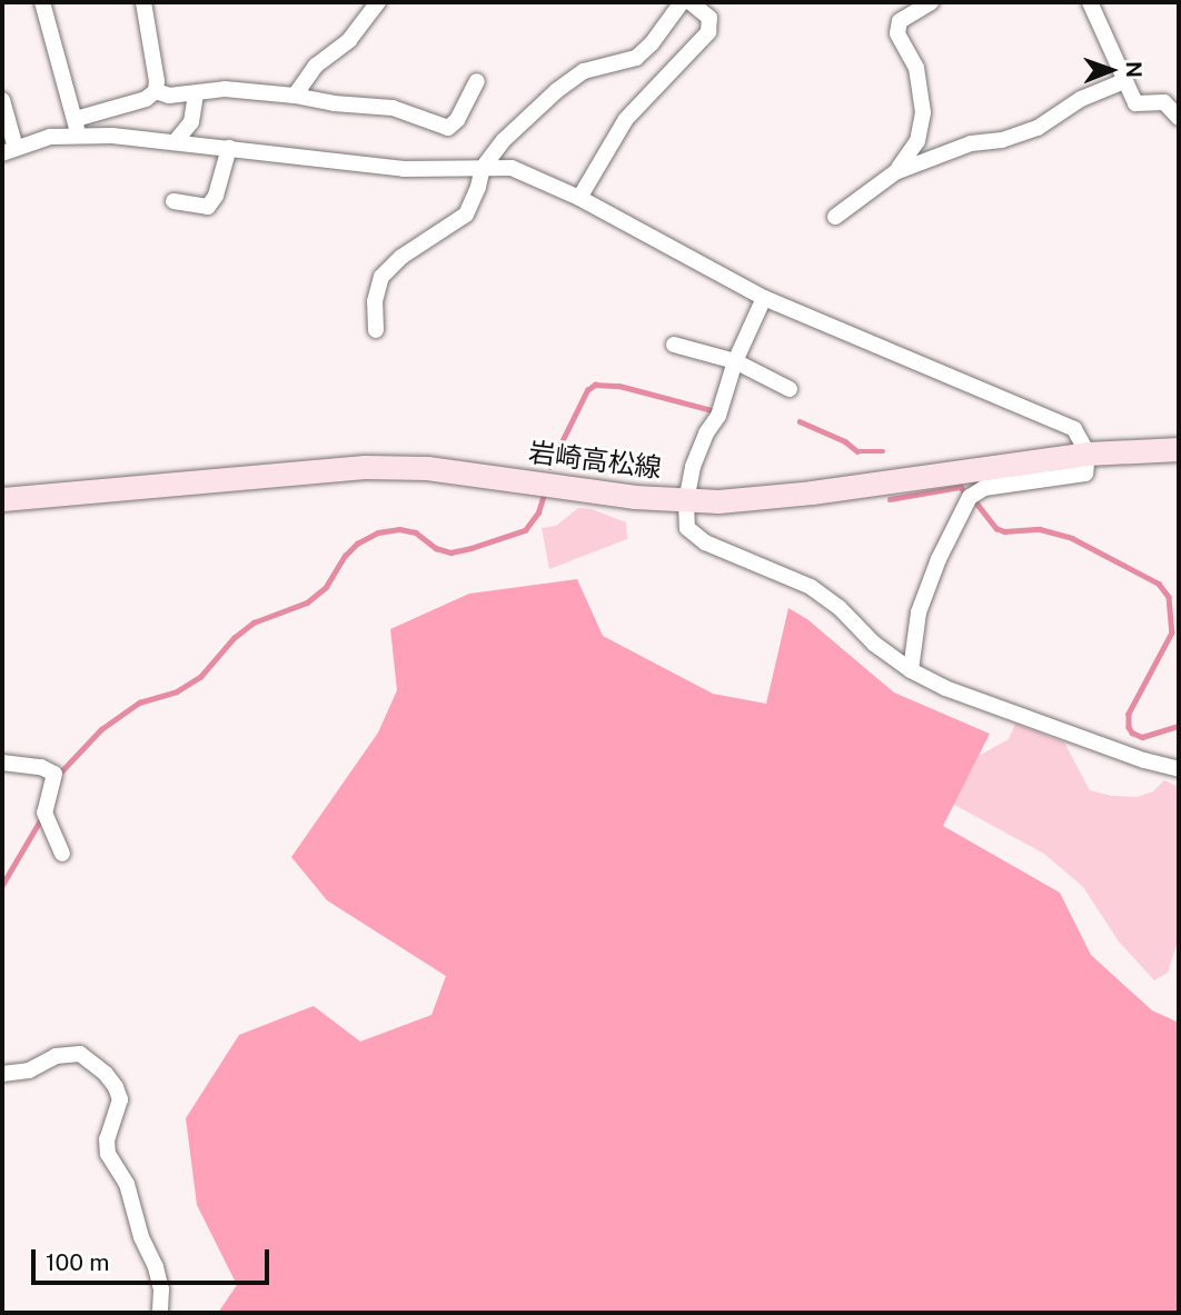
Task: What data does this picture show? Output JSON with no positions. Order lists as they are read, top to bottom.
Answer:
{
  "streets": {
    "main road": ["岩崎高松線"]
  },
  "scale_bar": "100 m",
  "north": "right"
}
